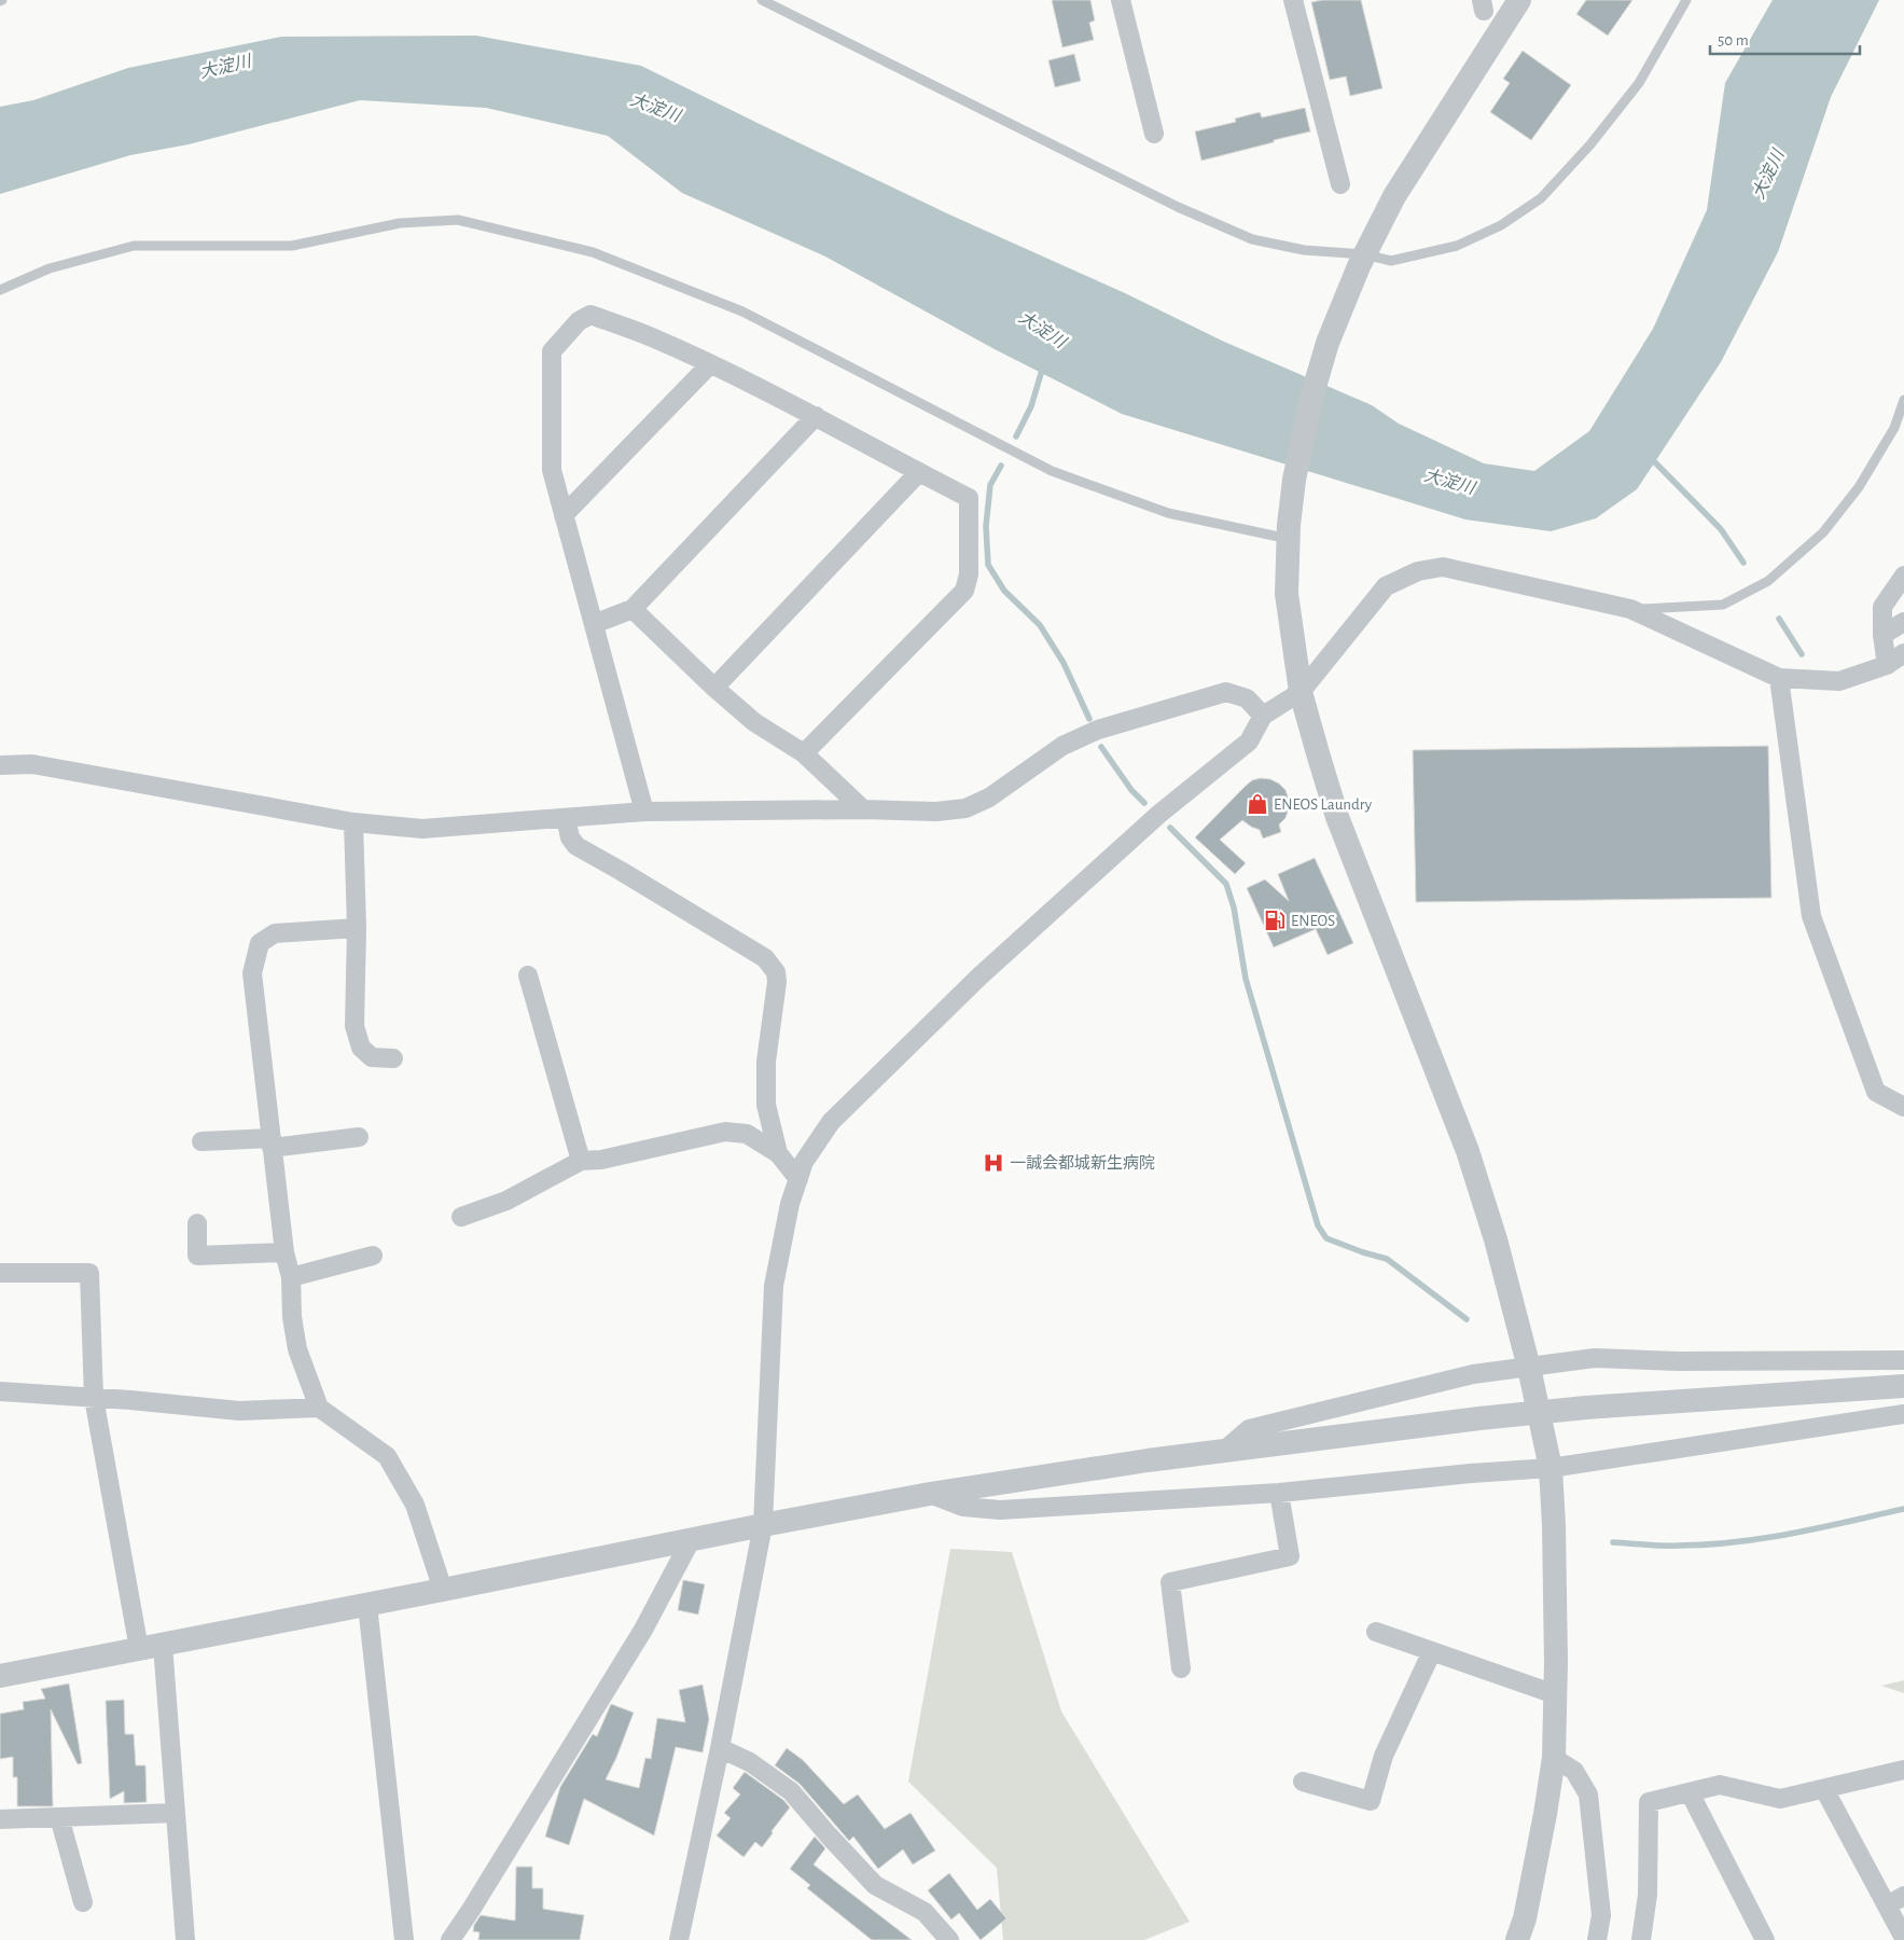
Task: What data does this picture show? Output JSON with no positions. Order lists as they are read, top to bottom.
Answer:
{
  "water": ["大淀川"],
  "places": {
    "shop": ["ENEOS Laundry"],
    "fuel station": ["ENEOS"],
    "hospital": ["一誠会都城新生病院"]
  },
  "scale_bar": "50 m"
}
